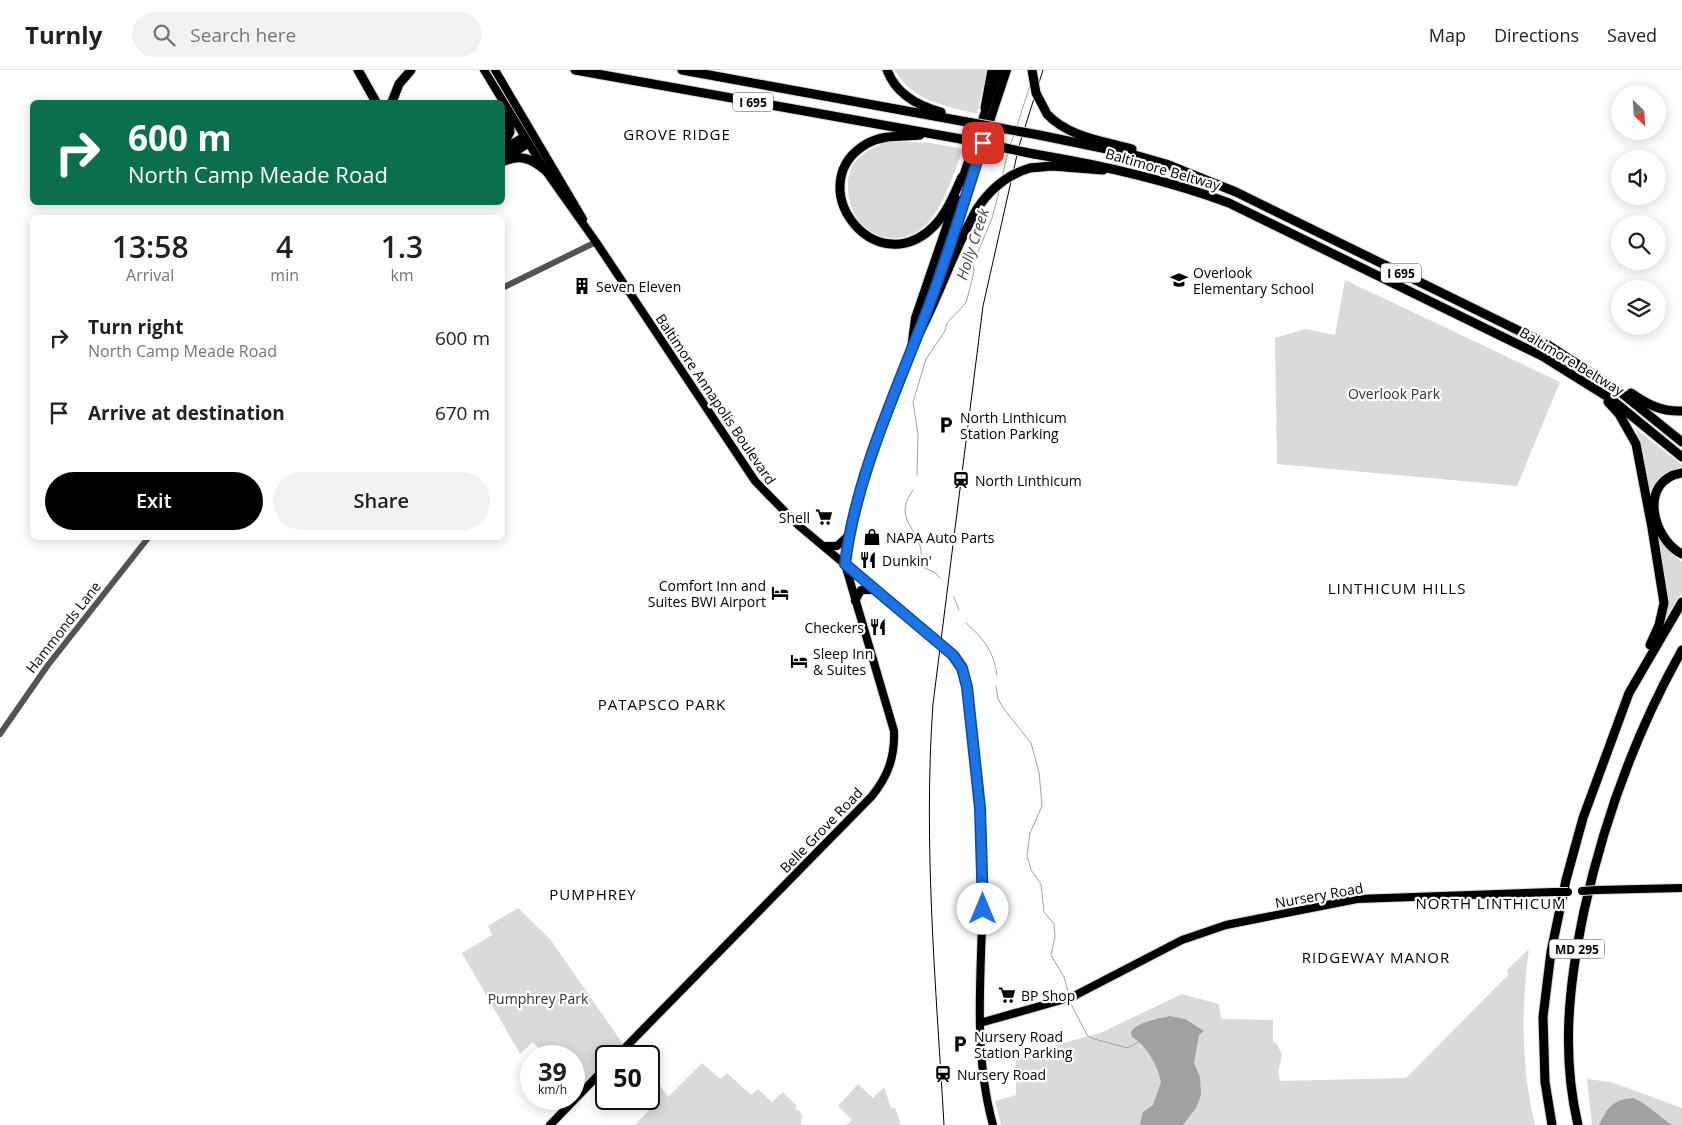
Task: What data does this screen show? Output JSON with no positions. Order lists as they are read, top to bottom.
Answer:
{
  "streets": {
    "highway": ["I 695", "Baltimore Beltway", "MD 295"],
    "main road": ["Baltimore Annapolis Boulevard", "Belle Grove Road", "Nursery Road"],
    "street": ["Hammonds Lane"]
  },
  "crossings": [
    ["Baltimore Annapolis Boulevard", "Belle Grove Road"],
    ["Baltimore Annapolis Boulevard", "Nursery Road"]
  ],
  "districts": [
    "GROVE RIDGE",
    "LINTHICUM HILLS",
    "PATAPSCO PARK",
    "PUMPHREY",
    "NORTH LINTHICUM",
    "RIDGEWAY MANOR"
  ],
  "water": ["Holly Creek"],
  "parks": ["Overlook Park", "Pumphrey Park"],
  "places": {
    "school or university": ["Overlook Elementary School"],
    "building": ["Seven Eleven"],
    "parking": ["North Linthicum Station Parking", "Nursery Road Station Parking"],
    "station": ["North Linthicum", "Nursery Road"],
    "supermarket": ["Shell", "BP Shop"],
    "shop": ["NAPA Auto Parts"],
    "restaurant": ["Dunkin'", "Checkers"],
    "hotel": ["Comfort Inn and Suites BWI Airport", "Sleep Inn & Suites"]
  },
  "north": "bottom right",
  "page": {
    "header": "Turnly",
    "search": "Search here",
    "nav": ["Map", "Directions", "Saved"],
    "turn": ["600 m", "North Camp Meade Road"],
    "eta": [
      "13:58",
      "Arrival",
      "4",
      "min",
      "1.3",
      "km"
    ],
    "list": [
      {
        "name": "Turn right",
        "note": "North Camp Meade Road",
        "value": "600 m"
      },
      {
        "name": "Arrive at destination",
        "value": "670 m"
      }
    ],
    "buttons": ["Exit", "Share"],
    "speed": "39 km/h",
    "limit": "50"
  }
}
